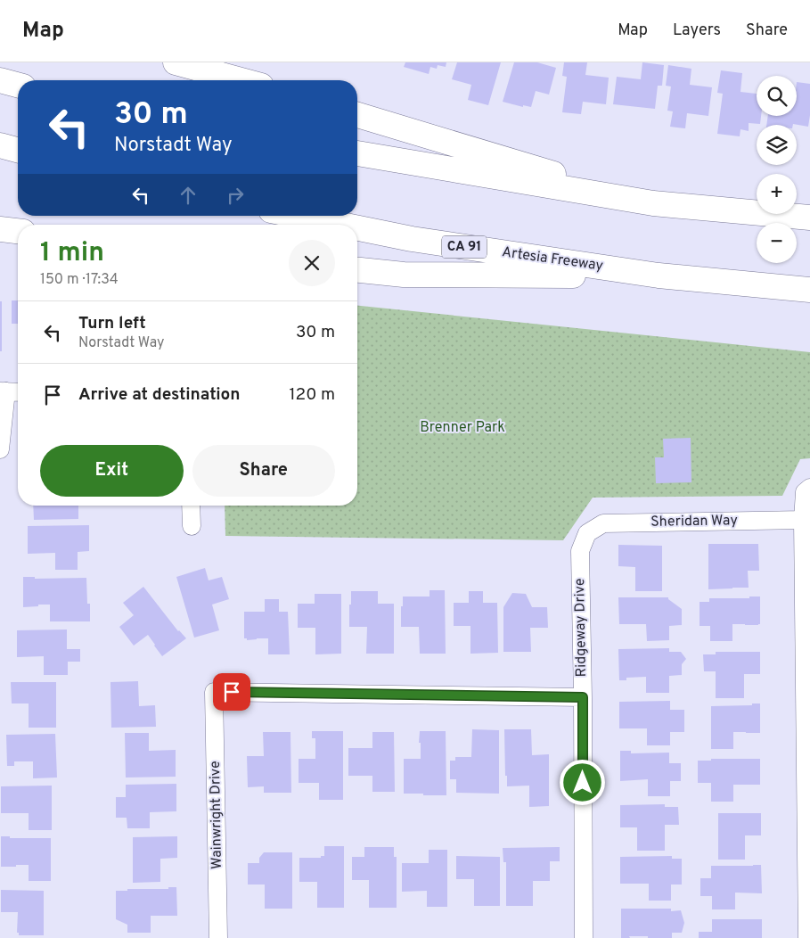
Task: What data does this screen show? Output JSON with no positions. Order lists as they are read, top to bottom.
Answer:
{
  "streets": {
    "highway": ["CA 91", "Artesia Freeway"],
    "street": ["Sheridan Way", "Ridgeway Drive", "Wainwright Drive"]
  },
  "crossings": [
    ["Sheridan Way", "Ridgeway Drive"],
    ["Ridgeway Drive", "Wainwright Drive"]
  ],
  "parks": ["Brenner Park"],
  "page": {
    "header": "Map",
    "nav": ["Map", "Layers", "Share"],
    "map_buttons": ["+", "−"],
    "turn": ["30 m", "Norstadt Way"],
    "heading": ["1 min", "150 m · 17:34"],
    "list": [
      {
        "name": "Turn left",
        "note": "Norstadt Way",
        "value": "30 m"
      },
      {
        "name": "Arrive at destination",
        "value": "120 m"
      }
    ],
    "buttons": ["Exit", "Share"]
  }
}
